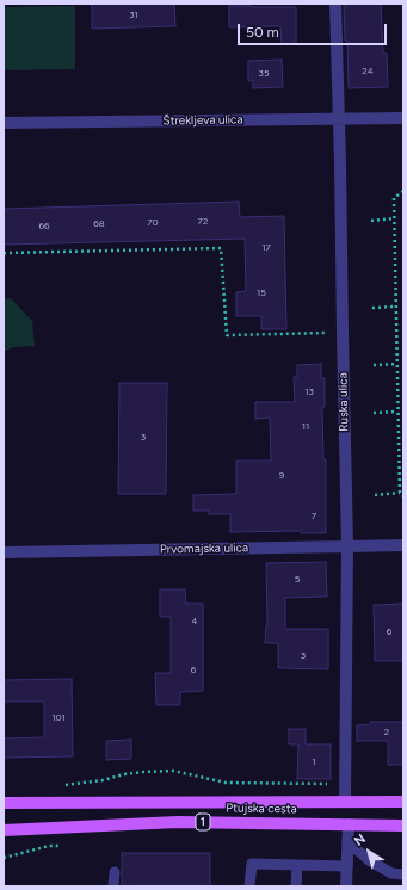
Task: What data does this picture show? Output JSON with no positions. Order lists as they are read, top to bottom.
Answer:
{
  "streets": {
    "main road": ["Ptujska cesta", "1"],
    "street": ["Štrekljeva ulica", "Ruska ulica", "Prvomajska ulica"]
  },
  "crossings": [
    ["Štrekljeva ulica", "Ruska ulica"],
    ["Ruska ulica", "Prvomajska ulica"],
    ["Ruska ulica", "Ptujska cesta"]
  ],
  "house_numbers": [
    "31",
    "24",
    "35",
    "72",
    "70",
    "68",
    "66",
    "17",
    "15",
    "13",
    "11",
    "3",
    "9",
    "7",
    "5",
    "4",
    "6",
    "3",
    "6",
    "101",
    "2",
    "1"
  ],
  "scale_bar": "50 m",
  "north": "top left"
}
